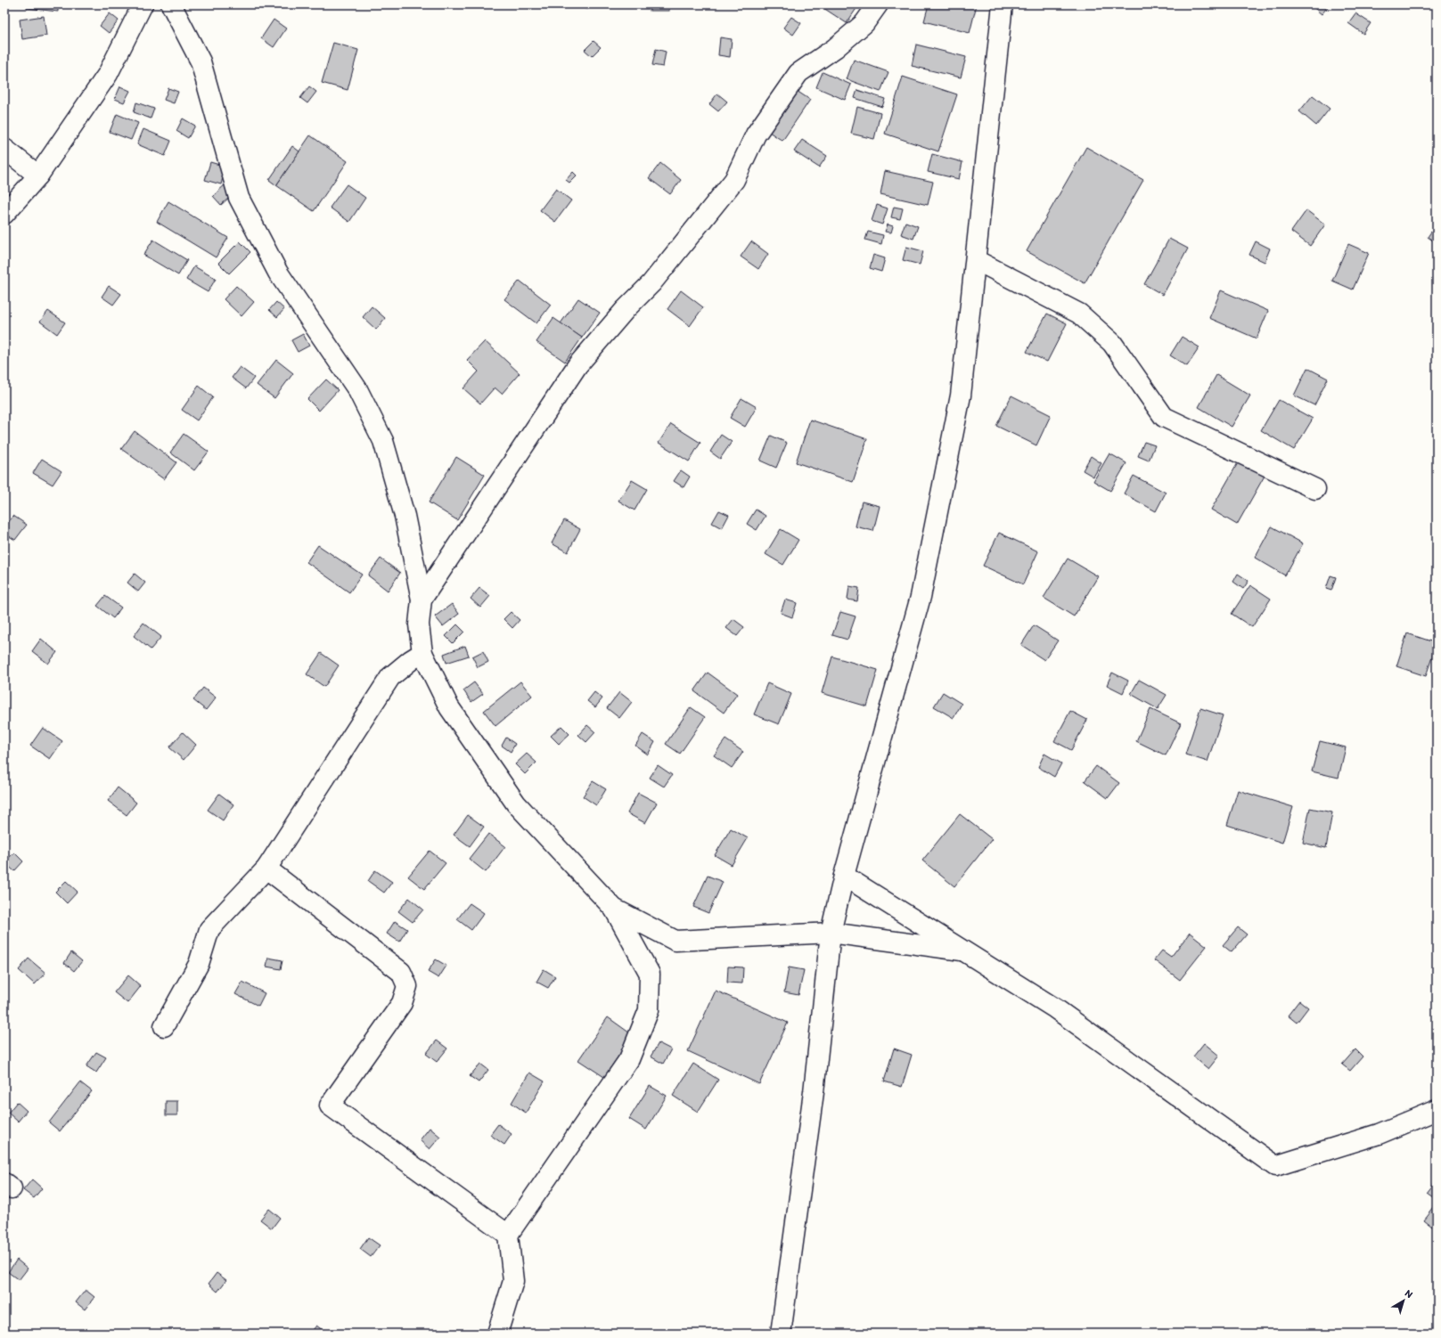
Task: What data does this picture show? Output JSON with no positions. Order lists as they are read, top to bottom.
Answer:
{
  "north": "top right"
}
